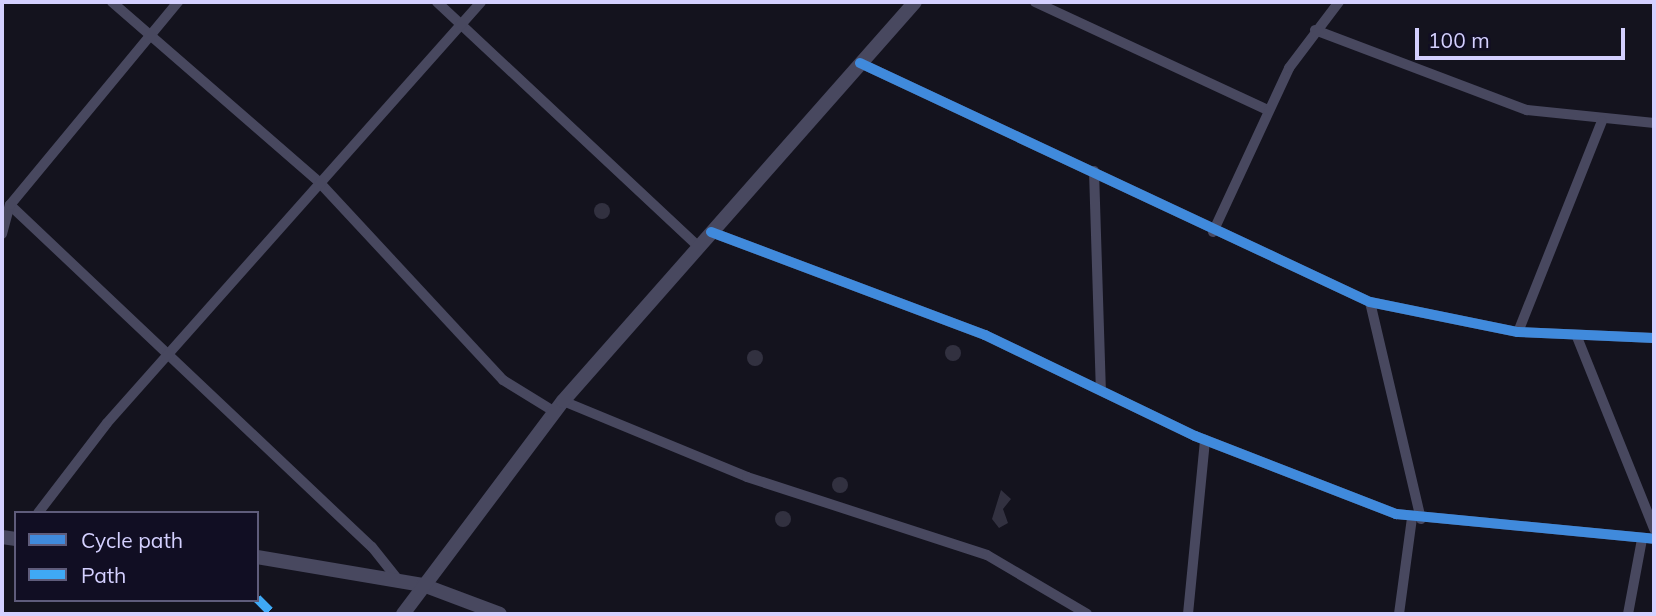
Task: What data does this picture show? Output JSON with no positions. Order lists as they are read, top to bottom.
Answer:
{
  "legend": ["Cycle path", "Path"],
  "scale_bar": "100 m"
}
